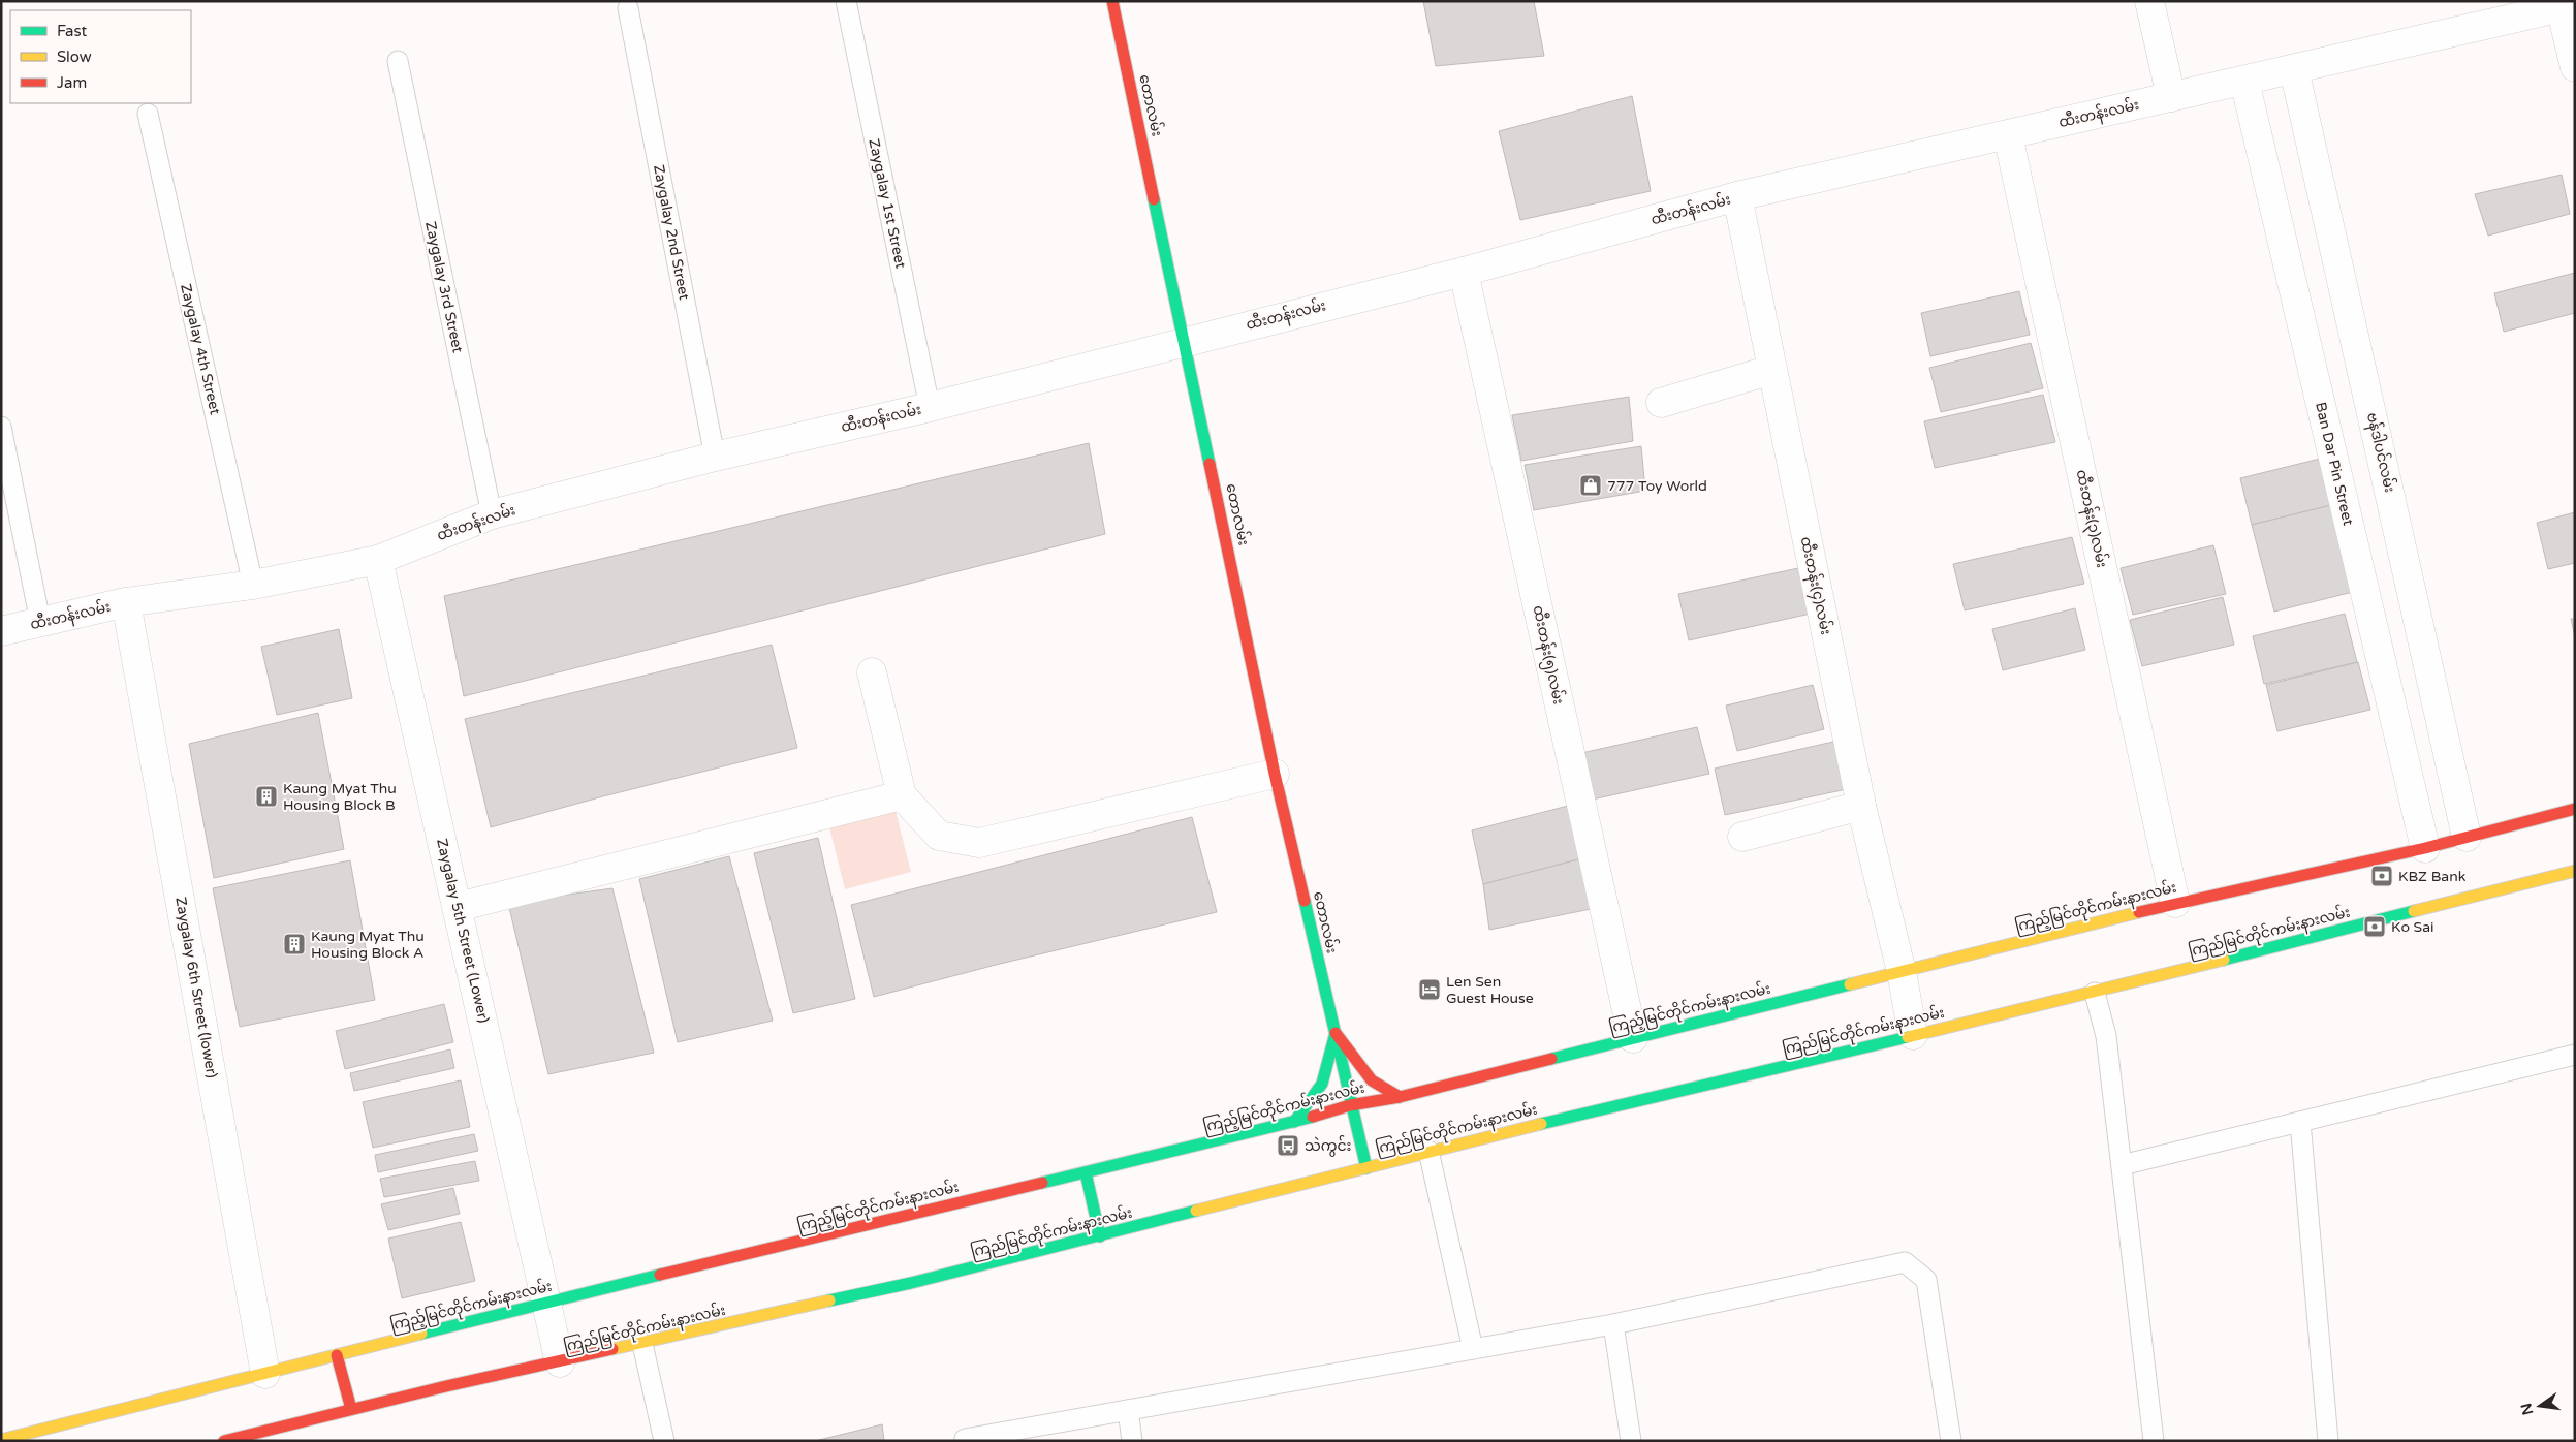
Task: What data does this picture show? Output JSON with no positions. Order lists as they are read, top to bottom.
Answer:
{
  "streets": {
    "main road": ["တောလမ်း", "ကြည့်မြင်တိုင်ကမ်းနားလမ်း", "ကြည်မြင်တိုင်ကမ်းနားလမ်း"],
    "street": [
      "ထီးတန်းလမ်း",
      "ဗန်ဒါပင်လမ်း",
      "Ban Dar Pin Street",
      "ထီးတန်း(၃)လမ်း",
      "ထီးတန်း(၄)လမ်း",
      "ထီးတန်း(၅)လမ်း",
      "Zaygalay 5th Street (Lower)",
      "Zaygalay 6th Street (lower)"
    ],
    "lane": [
      "Zaygalay 1st Street",
      "Zaygalay 2nd Street",
      "Zaygalay 3rd Street",
      "Zaygalay 4th Street"
    ]
  },
  "crossings": [
    ["တောလမ်း", "ထီးတန်းလမ်း"],
    ["တောလမ်း", "ကြည့်မြင်တိုင်ကမ်းနားလမ်း"],
    ["တောလမ်း", "ကြည်မြင်တိုင်ကမ်းနားလမ်း"],
    ["ထီးတန်းလမ်း", "Zaygalay 1st Street"],
    ["ထီးတန်းလမ်း", "Zaygalay 2nd Street"],
    ["ထီးတန်းလမ်း", "Zaygalay 3rd Street"],
    ["ထီးတန်းလမ်း", "Zaygalay 4th Street"],
    ["ထီးတန်းလမ်း", "ဗန်ဒါပင်လမ်း"],
    ["ထီးတန်းလမ်း", "Ban Dar Pin Street"],
    ["ထီးတန်းလမ်း", "ထီးတန်း(၃)လမ်း"],
    ["ထီးတန်းလမ်း", "ထီးတန်း(၄)လမ်း"],
    ["ထီးတန်းလမ်း", "ထီးတန်း(၅)လမ်း"],
    ["ထီးတန်းလမ်း", "Zaygalay 5th Street (Lower)"],
    ["ထီးတန်းလမ်း", "Zaygalay 6th Street (lower)"],
    ["ဗန်ဒါပင်လမ်း", "ကြည့်မြင်တိုင်ကမ်းနားလမ်း"],
    ["Ban Dar Pin Street", "ကြည့်မြင်တိုင်ကမ်းနားလမ်း"],
    ["ထီးတန်း(၃)လမ်း", "ကြည့်မြင်တိုင်ကမ်းနားလမ်း"],
    ["ထီးတန်း(၄)လမ်း", "ကြည့်မြင်တိုင်ကမ်းနားလမ်း"],
    ["ထီးတန်း(၄)လမ်း", "ကြည်မြင်တိုင်ကမ်းနားလမ်း"],
    ["ထီးတန်း(၅)လမ်း", "ကြည့်မြင်တိုင်ကမ်းနားလမ်း"],
    ["ကြည့်မြင်တိုင်ကမ်းနားလမ်း", "Zaygalay 5th Street (Lower)"],
    ["ကြည့်မြင်တိုင်ကမ်းနားလမ်း", "Zaygalay 6th Street (lower)"],
    ["Zaygalay 5th Street (Lower)", "ကြည်မြင်တိုင်ကမ်းနားလမ်း"]
  ],
  "places": {
    "shop": ["777 Toy World"],
    "building": ["Kaung Myat Thu Housing Block B", "Kaung Myat Thu Housing Block A"],
    "bank": ["KBZ Bank", "Ko Sai"],
    "hotel": ["Len Sen Guest House"],
    "bus stop": ["သဲကွင်း"]
  },
  "legend": ["Fast", "Slow", "Jam"],
  "north": "left"
}
